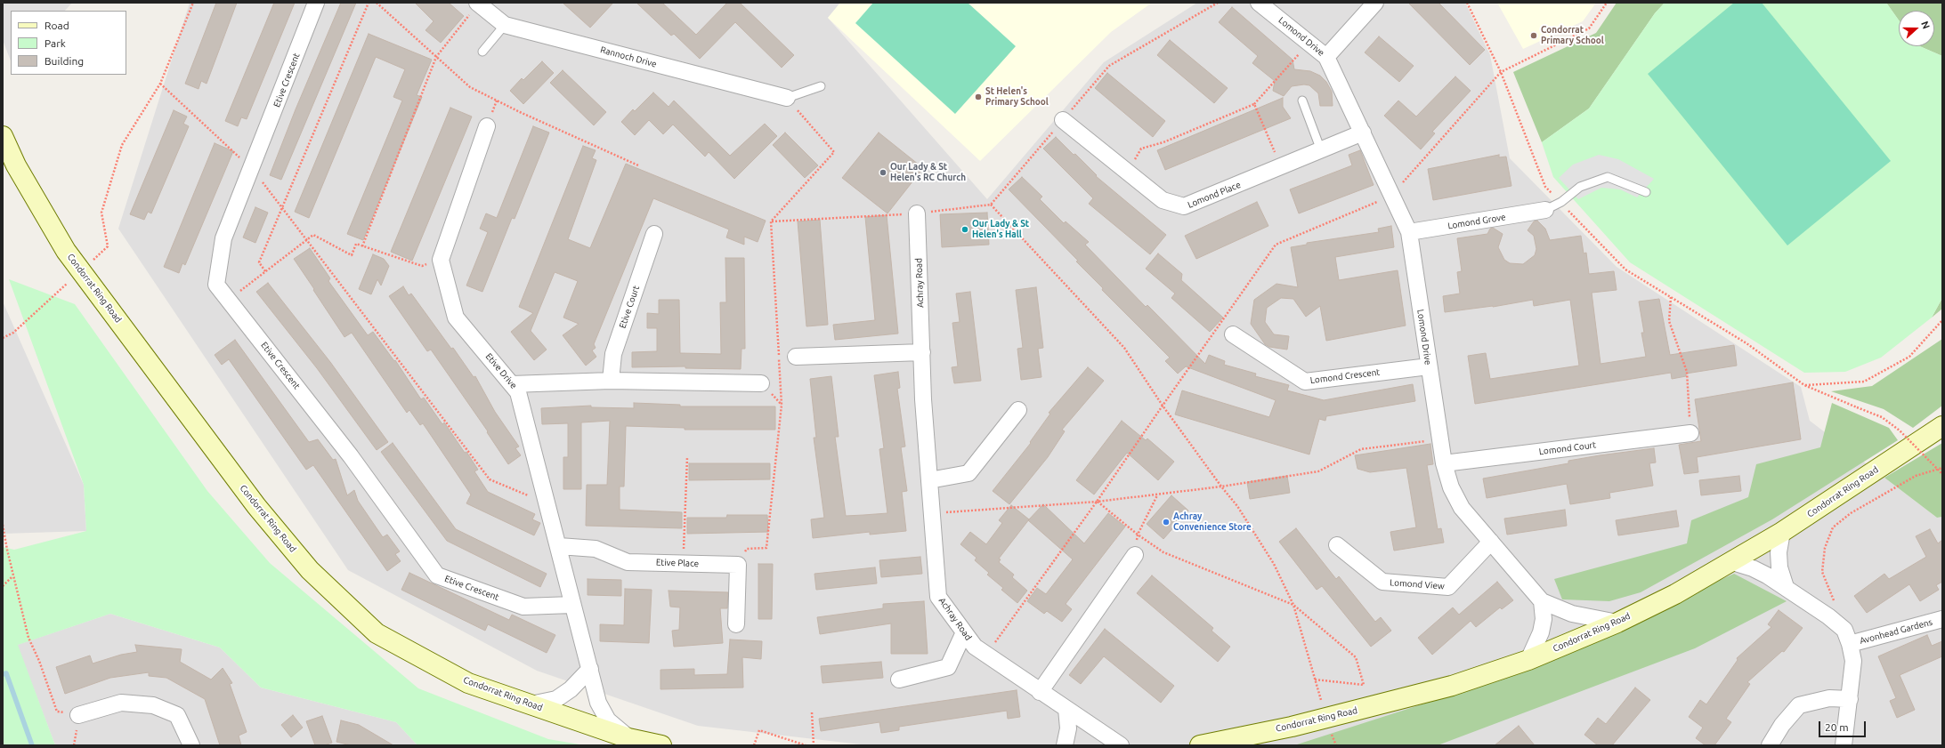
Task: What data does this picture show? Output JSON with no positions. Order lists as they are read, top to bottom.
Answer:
{
  "streets": {
    "street": [
      "Lomond Drive",
      "Rannoch Drive",
      "Etive Crescent",
      "Lomond Place",
      "Lomond Grove",
      "Achray Road",
      "Condorrat Ring Road",
      "Etive Court",
      "Etive Drive",
      "Lomond Crescent",
      "Lomond Court",
      "Etive Place",
      "Lomond View",
      "Avonhead Gardens"
    ]
  },
  "crossings": [
    ["Lomond Drive", "Lomond Place"],
    ["Lomond Drive", "Lomond Grove"],
    ["Lomond Drive", "Lomond Crescent"],
    ["Lomond Drive", "Lomond Court"],
    ["Lomond Drive", "Lomond View"],
    ["Etive Crescent", "Etive Drive"],
    ["Condorrat Ring Road", "Etive Drive"],
    ["Etive Drive", "Etive Place"]
  ],
  "places": [
    "Condorrat Primary School",
    "St Helen's Primary School",
    "Our Lady & St Helen's RC Church",
    "Our Lady & St Helen's Hall",
    "Achray Convenience Store"
  ],
  "legend": ["Road", "Park", "Building"],
  "scale_bar": "20 m",
  "north": "right"
}
